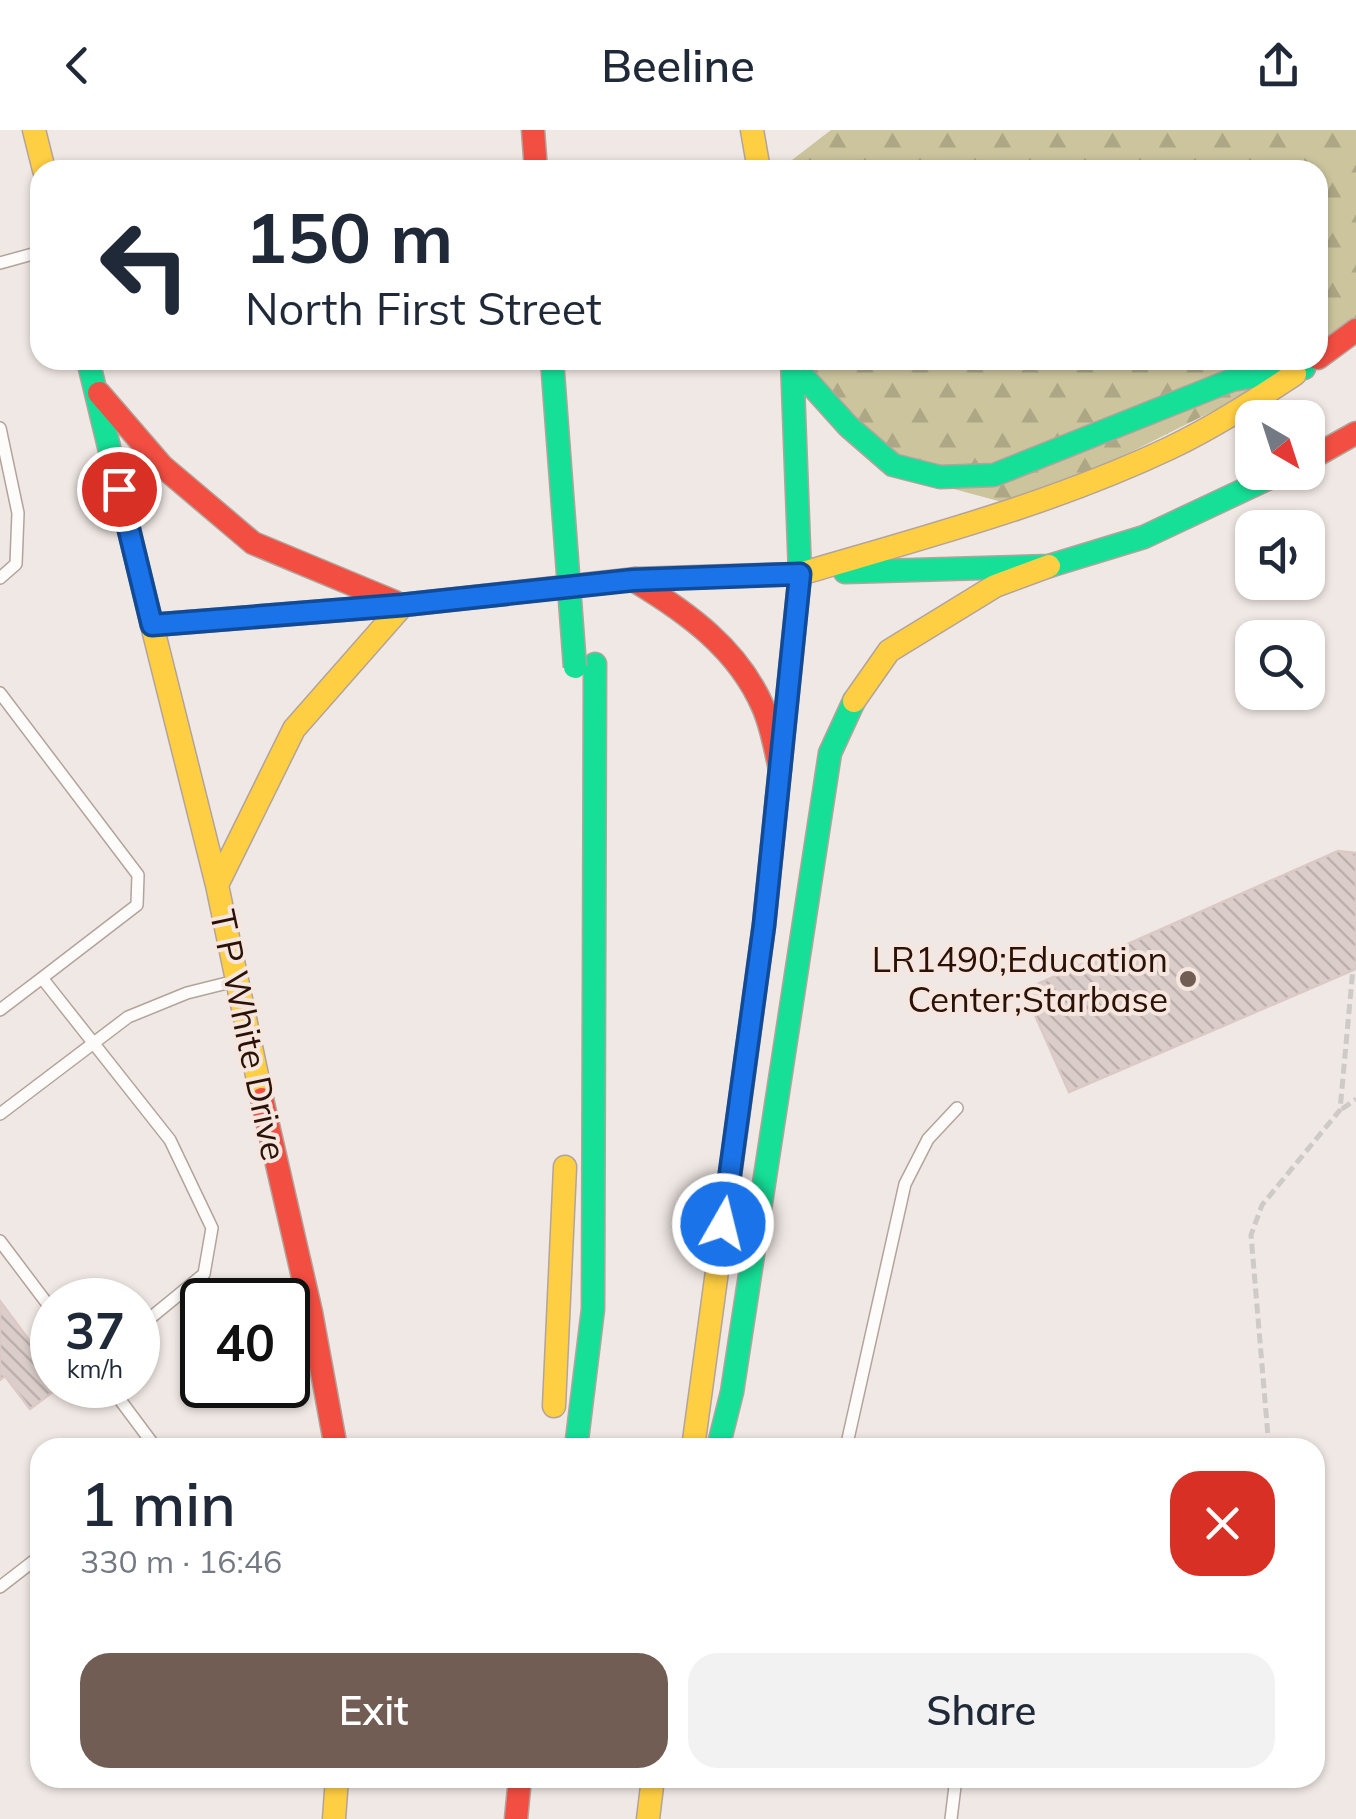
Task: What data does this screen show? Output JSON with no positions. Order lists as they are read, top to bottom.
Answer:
{
  "streets": {
    "main road": ["T P White Drive"]
  },
  "places": ["LR1490;Education Center;Starbase"],
  "north": "bottom right",
  "page": {
    "header": "Beeline",
    "turn": ["150 m", "North First Street"],
    "speed": "37 km/h",
    "limit": "40",
    "heading": ["1 min", "330 m · 16:46"],
    "buttons": ["Exit", "Share"]
  }
}
